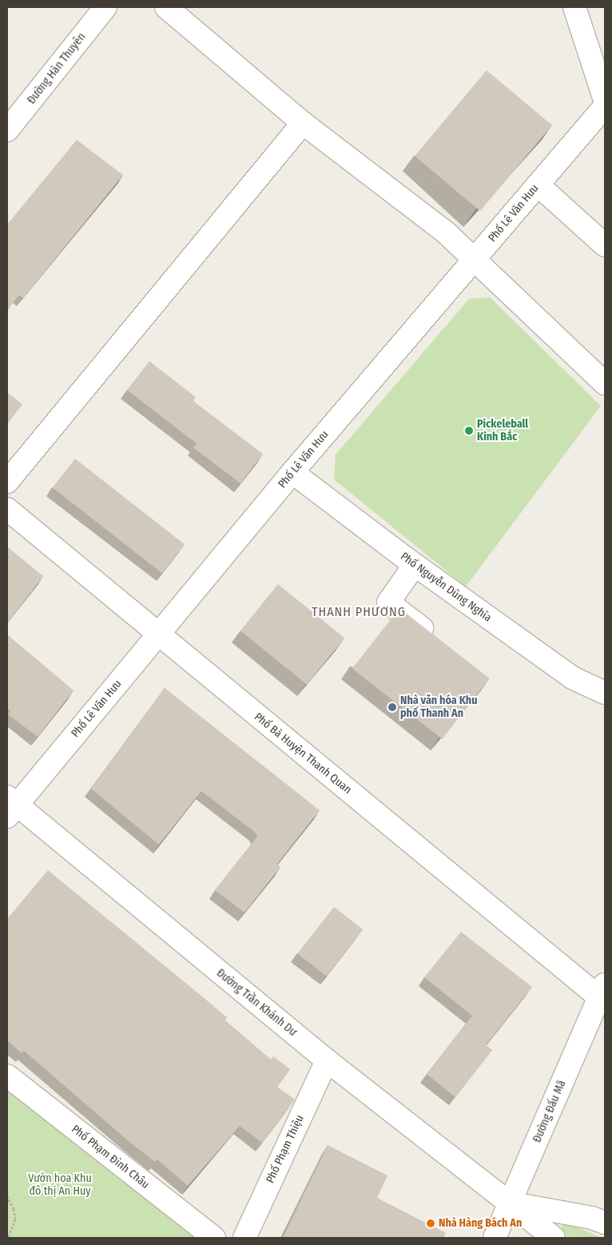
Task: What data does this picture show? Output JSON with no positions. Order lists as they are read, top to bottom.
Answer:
{
  "streets": {
    "street": [
      "Đường Hàn Thuyên",
      "Phố Lê Văn Hưu",
      "Phố Nguyễn Dũng Nghĩa",
      "Phố Bà Huyện Thanh Quan",
      "Đường Trần Khánh Dư",
      "Đường Đấu Mã",
      "Phố Phạm Thiệu",
      "Phố Phạm Đình Châu"
    ]
  },
  "crossings": [
    ["Phố Lê Văn Hưu", "Phố Nguyễn Dũng Nghĩa"],
    ["Phố Lê Văn Hưu", "Phố Bà Huyện Thanh Quan"],
    ["Phố Lê Văn Hưu", "Đường Trần Khánh Dư"],
    ["Phố Bà Huyện Thanh Quan", "Đường Đấu Mã"],
    ["Đường Trần Khánh Dư", "Đường Đấu Mã"],
    ["Đường Trần Khánh Dư", "Phố Phạm Thiệu"]
  ],
  "districts": ["THANH PHƯƠNG"],
  "parks": ["Vườn hoa Khu đô thị An Huy"],
  "places": ["Pickeleball Kinh Bắc", "Nhà văn hóa Khu phố Thanh An", "Nhà Hàng Bách An"]
}
